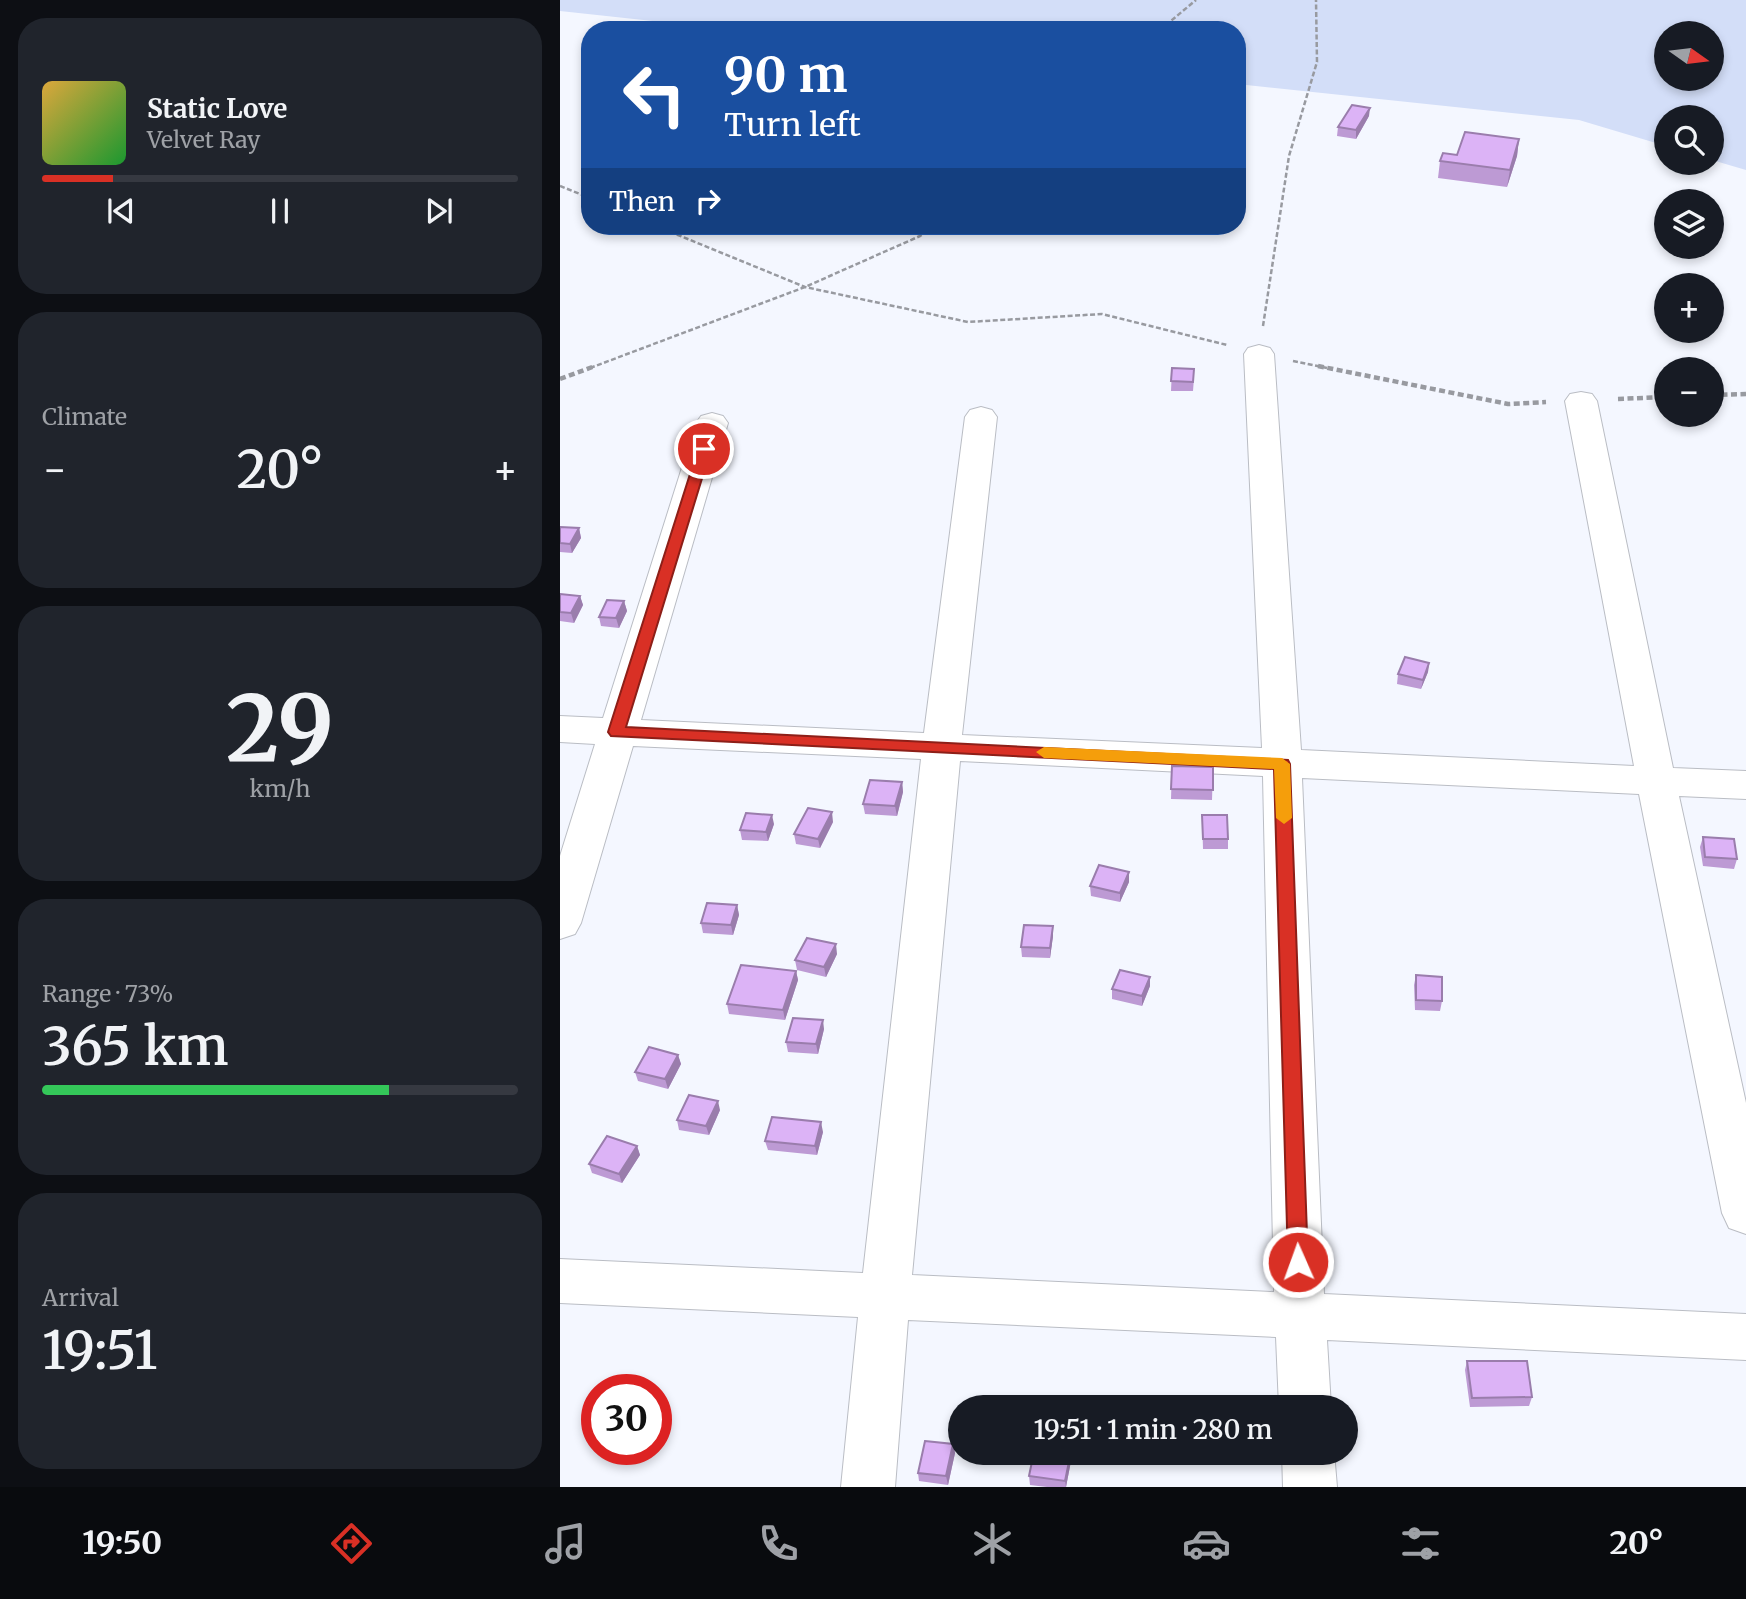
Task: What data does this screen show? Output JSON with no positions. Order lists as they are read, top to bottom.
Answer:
{
  "north": "right",
  "page": {
    "map_buttons": ["+", "−"],
    "turn": ["90 m", "Turn left"],
    "song": ["Static Love", "Velvet Ray"],
    "then": "Then",
    "tile": [
      "Climate",
      ["29", "km/h"],
      ["Range · 73%", "365 km"],
      ["Arrival", "19:51"]
    ],
    "heat": ["−", "20°", "+"],
    "limit": "30",
    "trip": "19:51 · 1 min · 280 m",
    "tabs": ["19:50", "20°"]
  }
}
